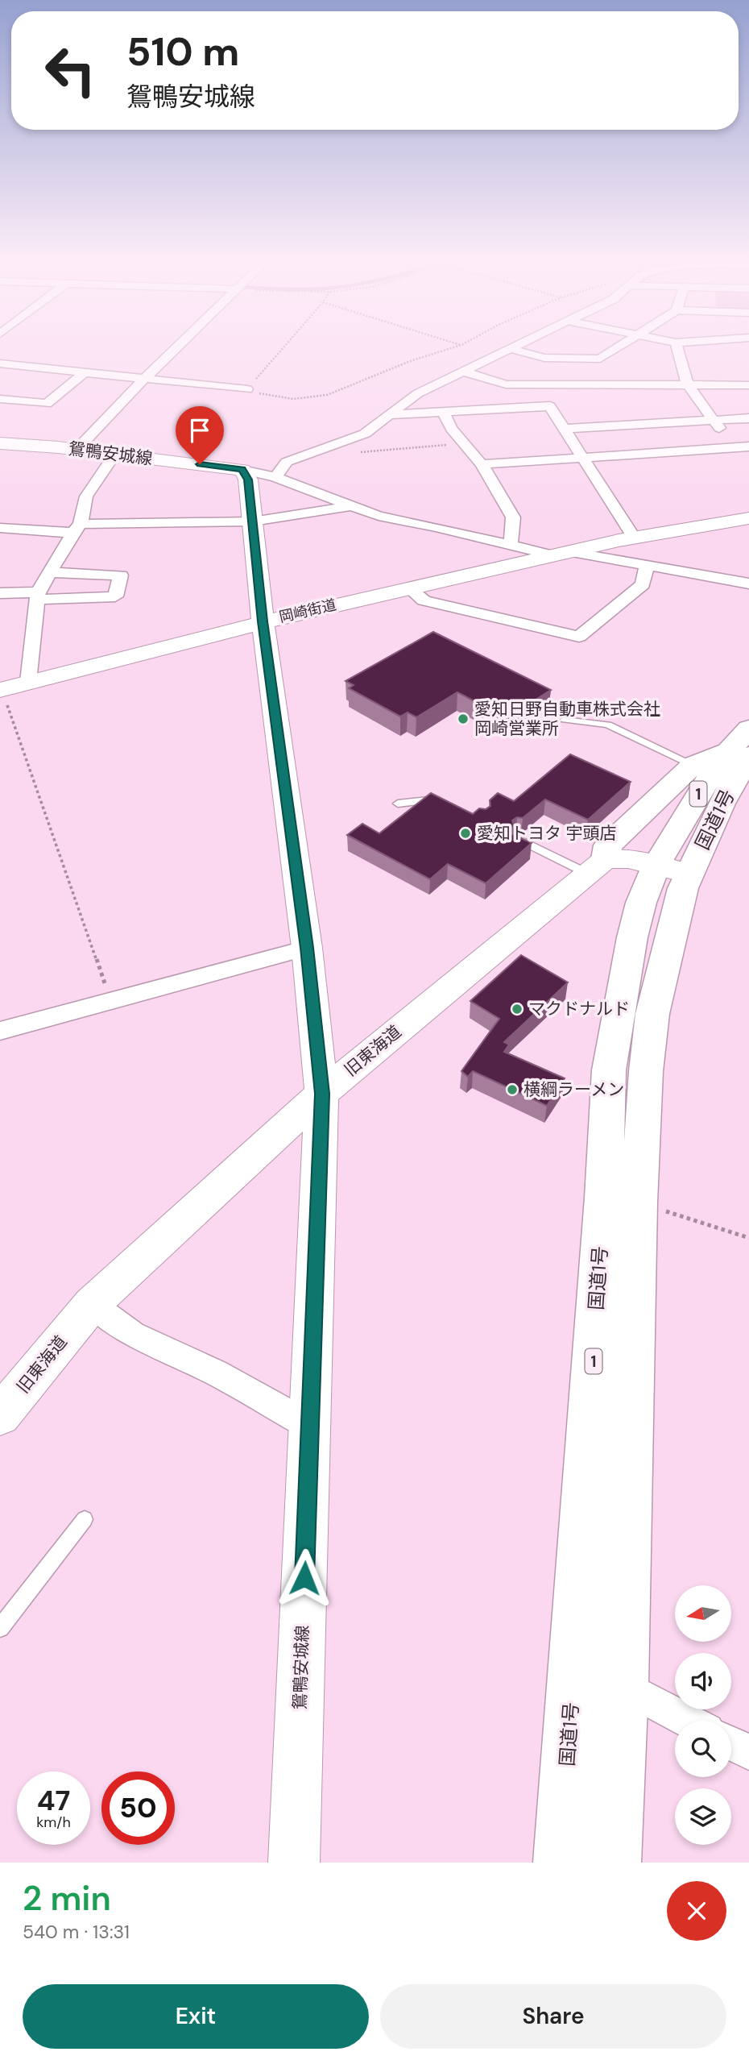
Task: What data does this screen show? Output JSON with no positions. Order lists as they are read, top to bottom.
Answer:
{
  "streets": {
    "highway": ["1", "国道1号"],
    "main road": ["鴛鴨安城線", "岡崎街道", "旧東海道"]
  },
  "crossings": [
    ["鴛鴨安城線", "岡崎街道"],
    ["鴛鴨安城線", "旧東海道"]
  ],
  "places": [
    "愛知日野自動車株式会社 岡崎営業所",
    "愛知トヨタ 宇頭店",
    "マクドナルド",
    "横綱ラーメン"
  ],
  "north": "left",
  "page": {
    "turn": ["510 m", "鴛鴨安城線"],
    "speed": "47 km/h",
    "limit": "50",
    "heading": ["2 min", "540 m · 13:31"],
    "buttons": ["Exit", "Share"]
  }
}
